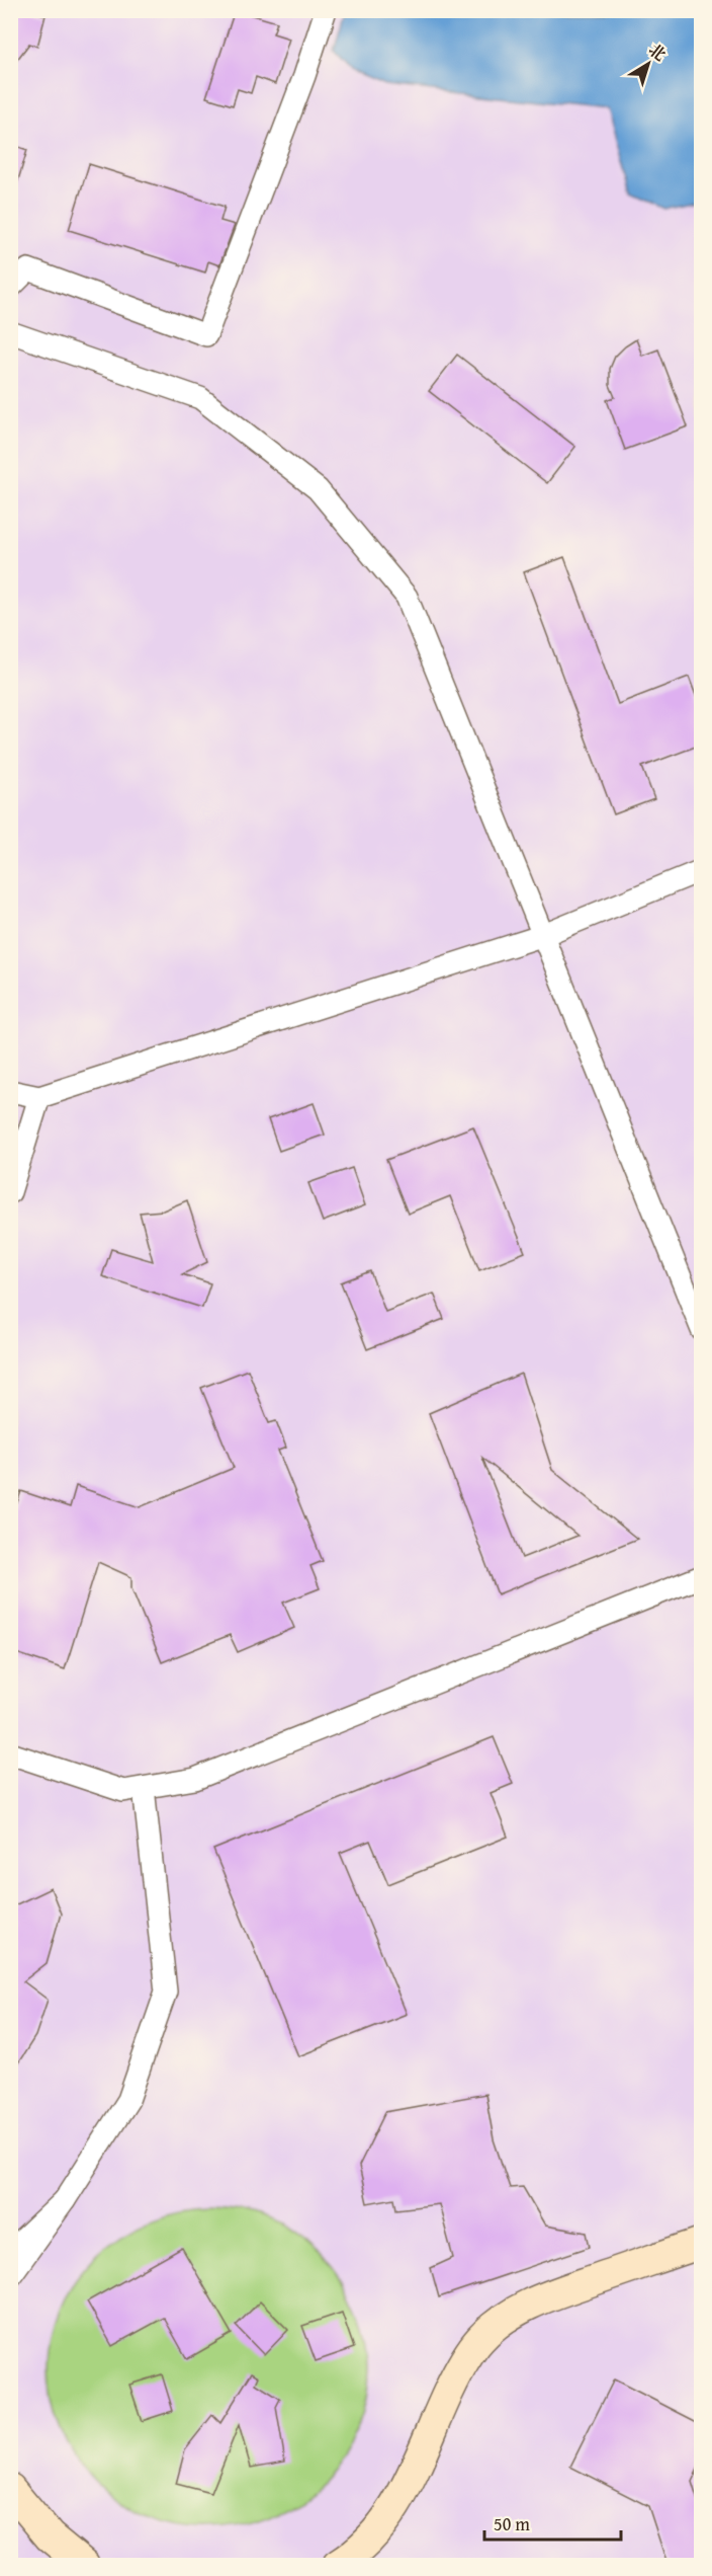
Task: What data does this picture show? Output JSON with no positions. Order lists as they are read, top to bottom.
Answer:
{
  "scale_bar": "50 m",
  "north": "top right"
}
